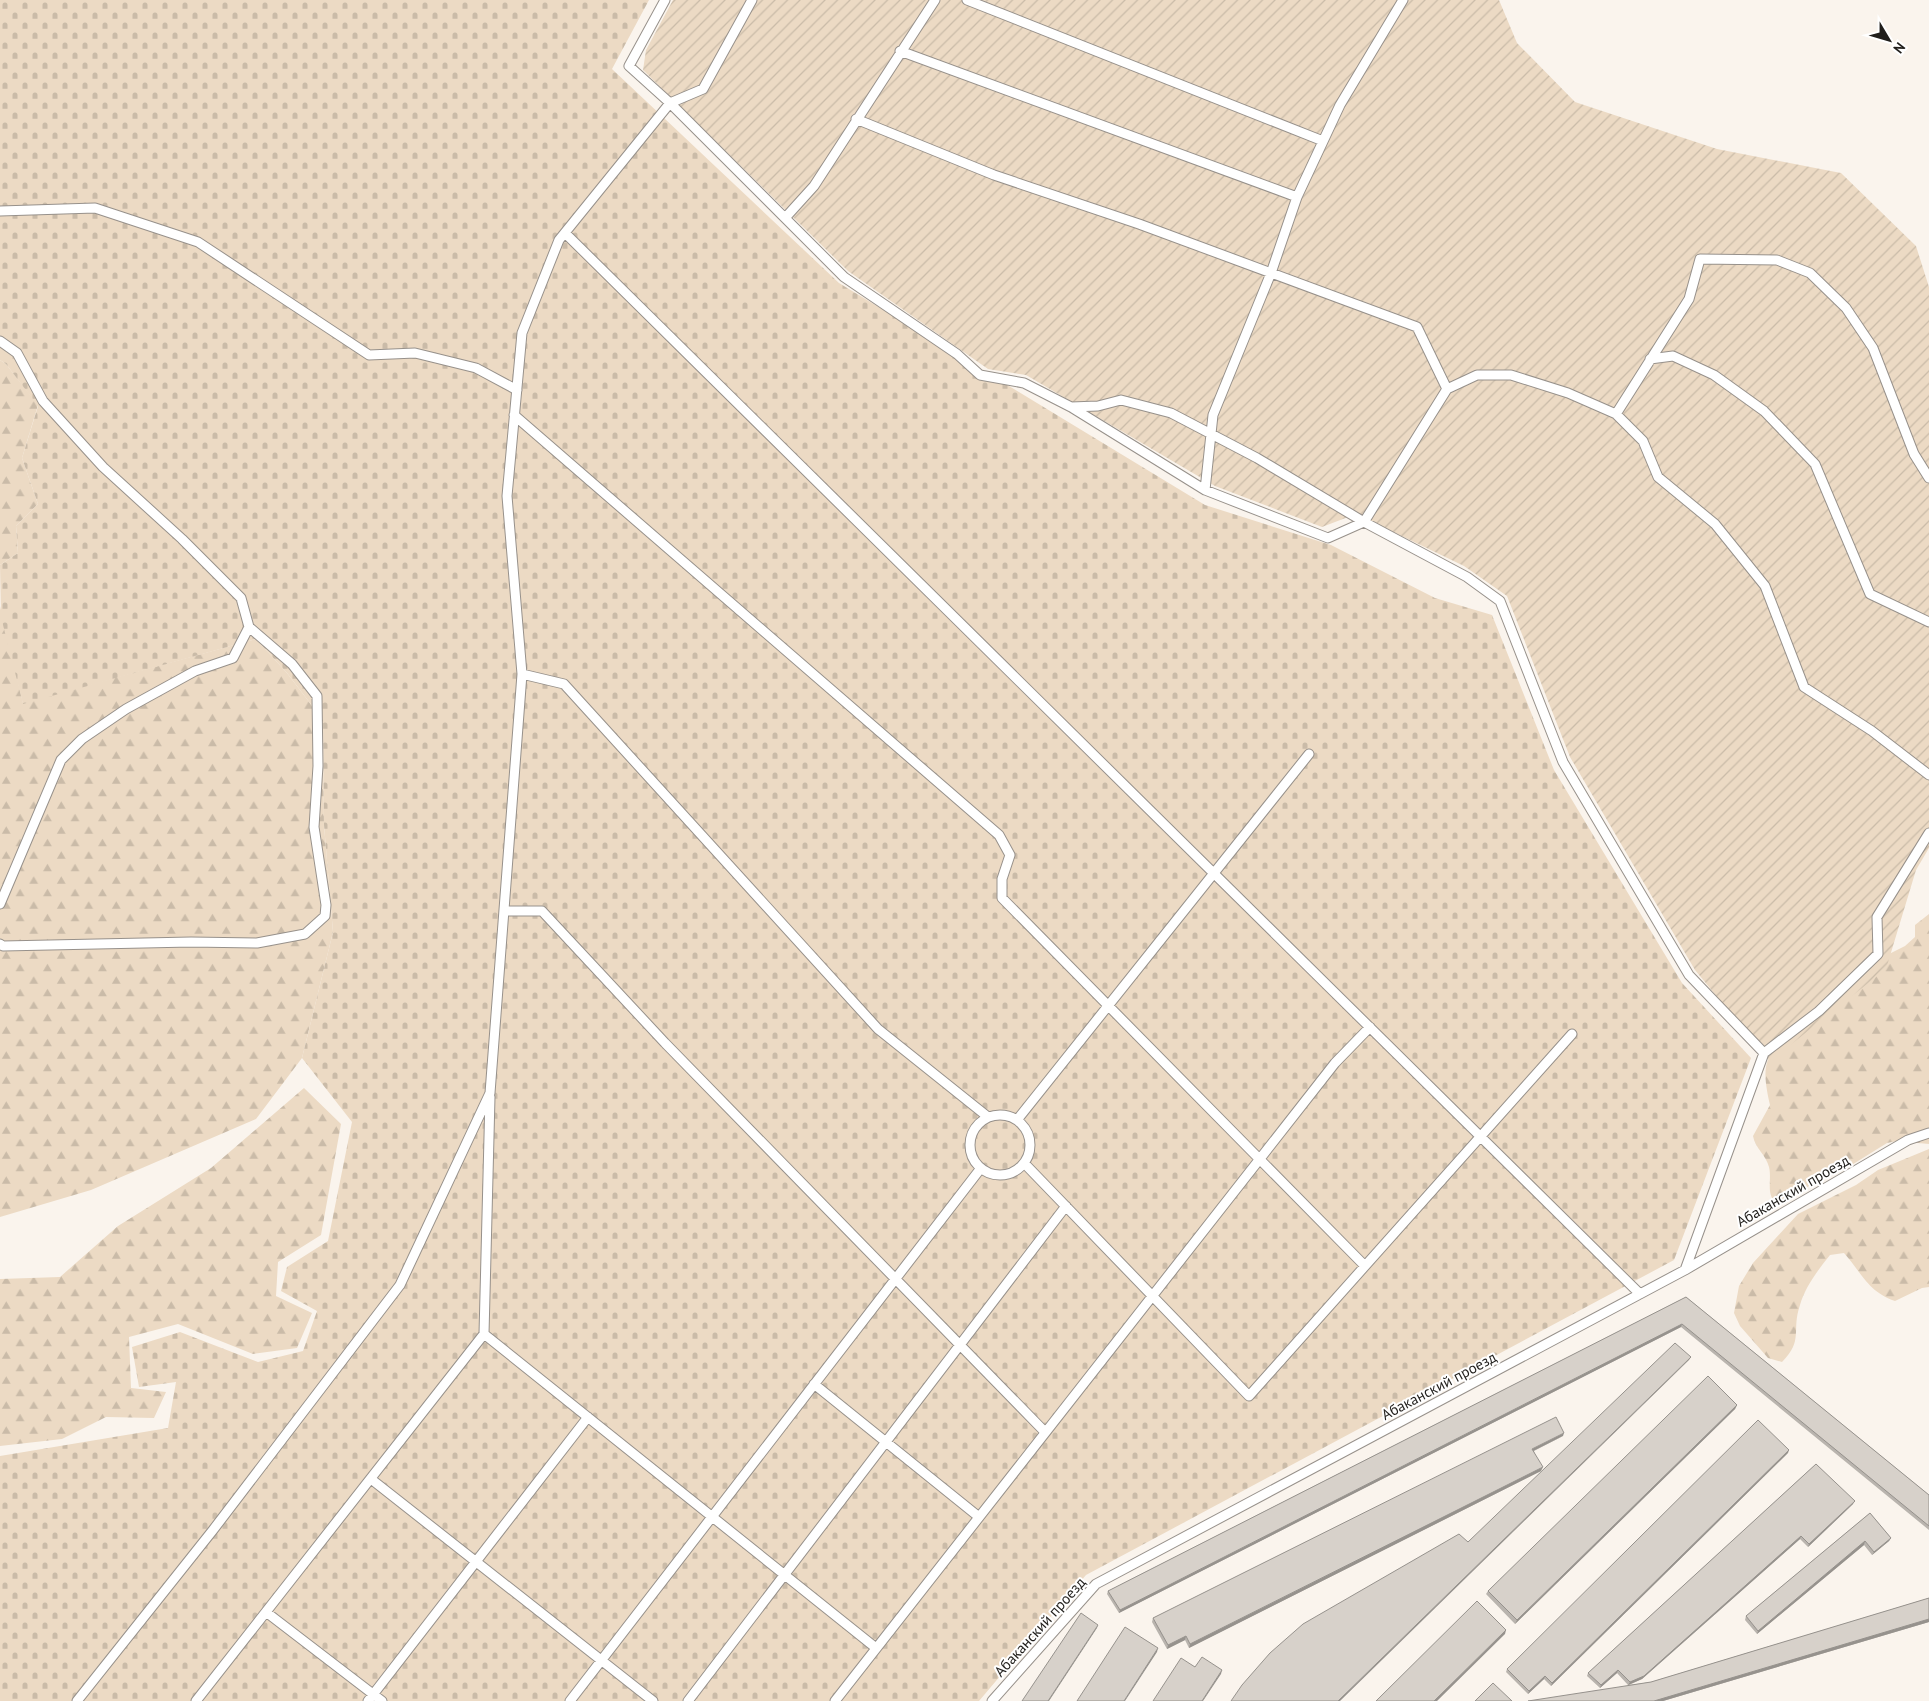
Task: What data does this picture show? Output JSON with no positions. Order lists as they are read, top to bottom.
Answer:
{
  "streets": {
    "lane": ["Абаканский проезд"]
  },
  "north": "bottom right"
}
